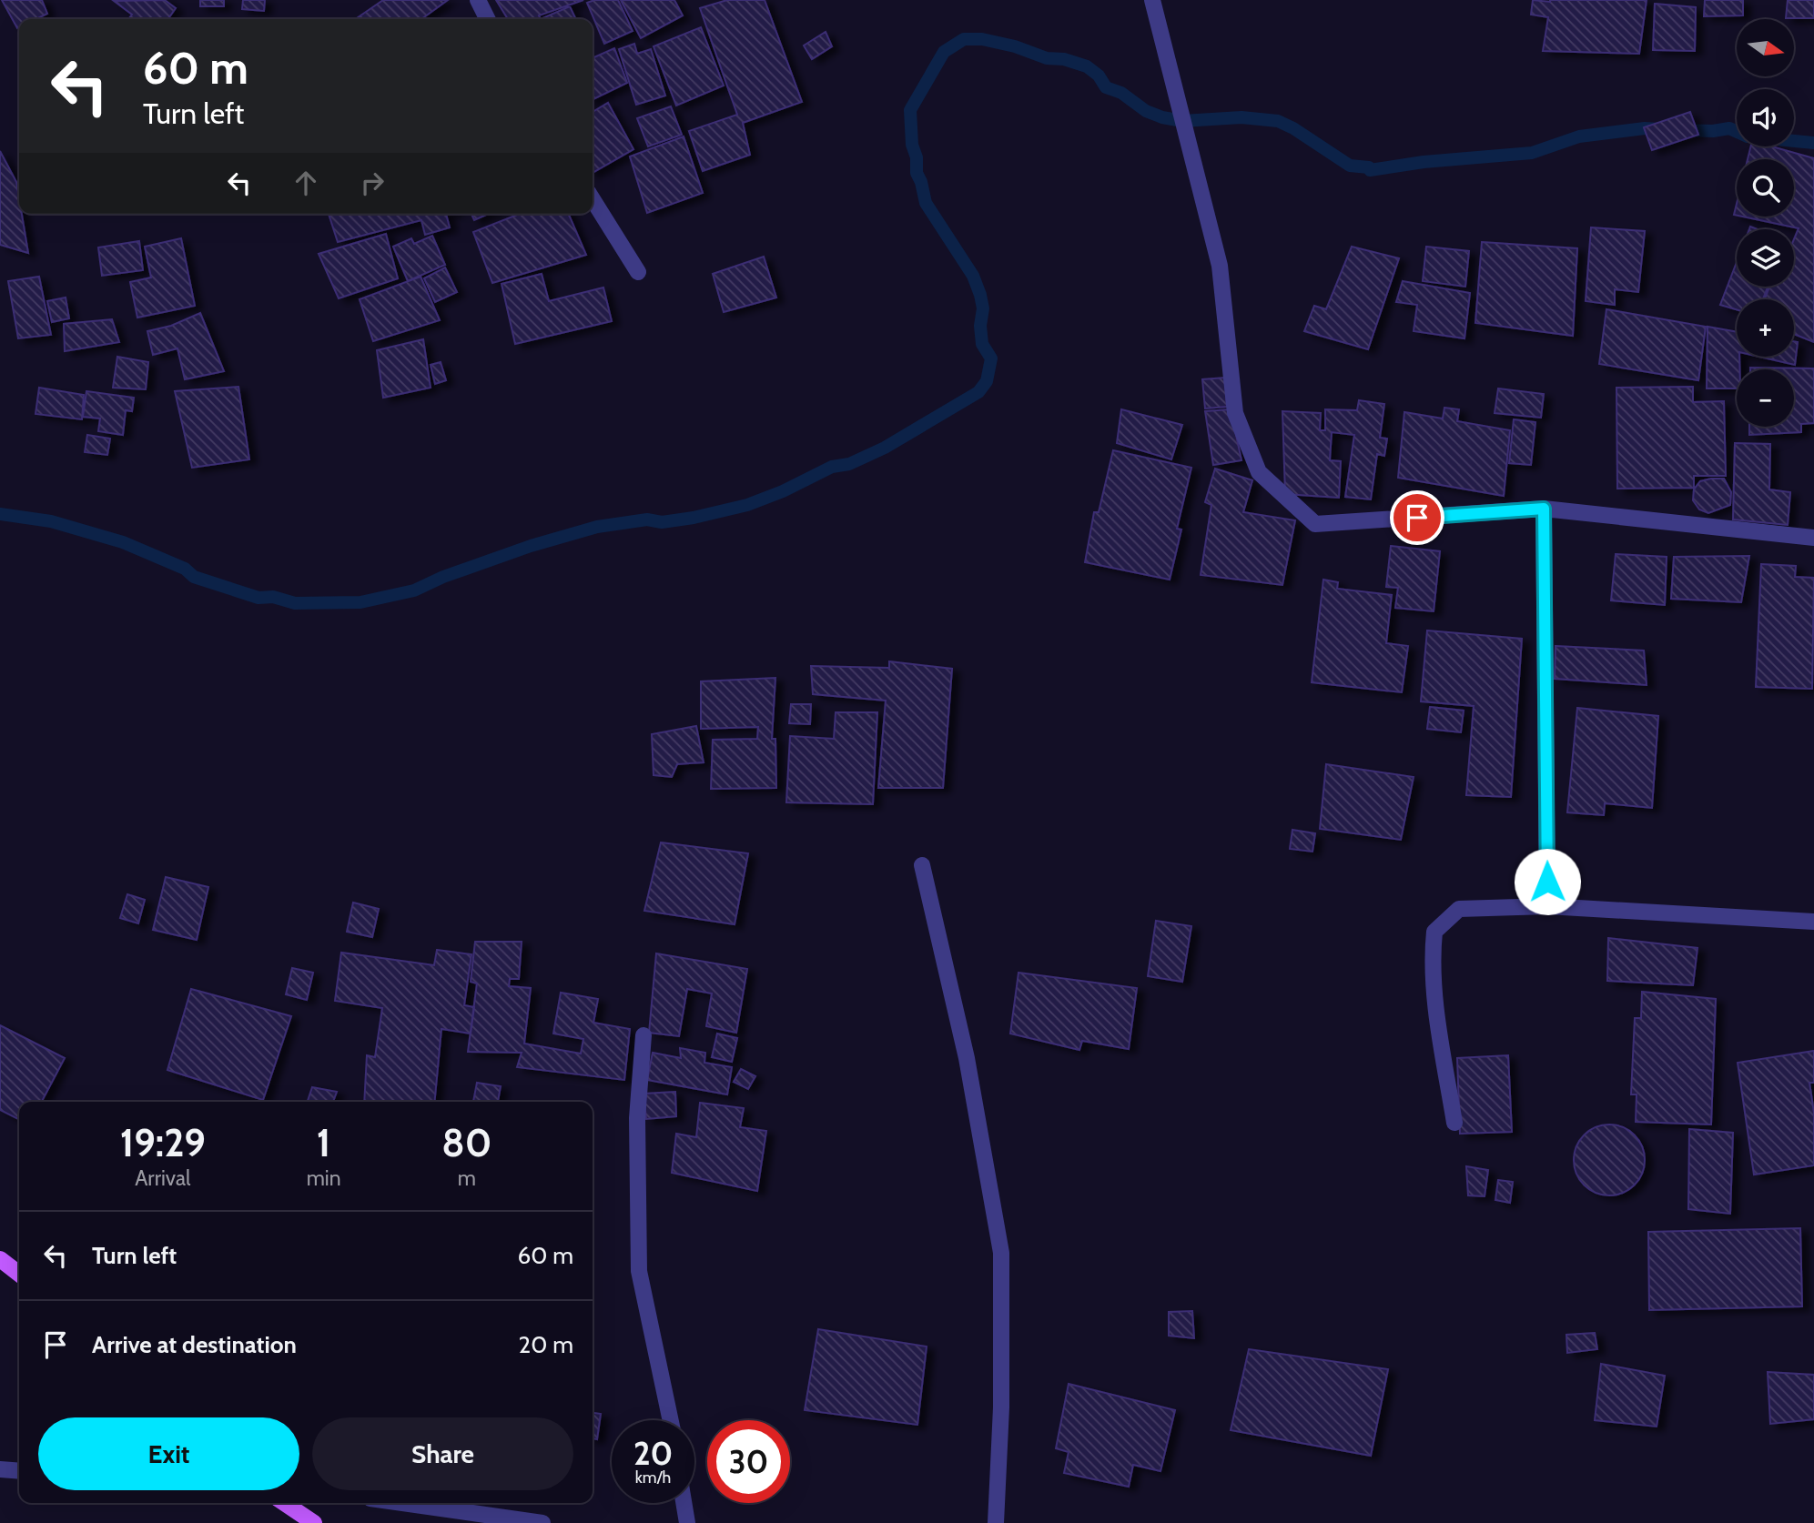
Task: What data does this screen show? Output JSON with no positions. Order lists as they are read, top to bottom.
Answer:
{
  "north": "right",
  "page": {
    "map_buttons": ["+", "−"],
    "turn": ["60 m", "Turn left"],
    "eta": [
      "19:29",
      "Arrival",
      "1",
      "min",
      "80",
      "m"
    ],
    "list": [
      {
        "name": "Turn left",
        "value": "60 m"
      },
      {
        "name": "Arrive at destination",
        "value": "20 m"
      }
    ],
    "buttons": ["Exit", "Share"],
    "speed": "20 km/h",
    "limit": "30"
  }
}
